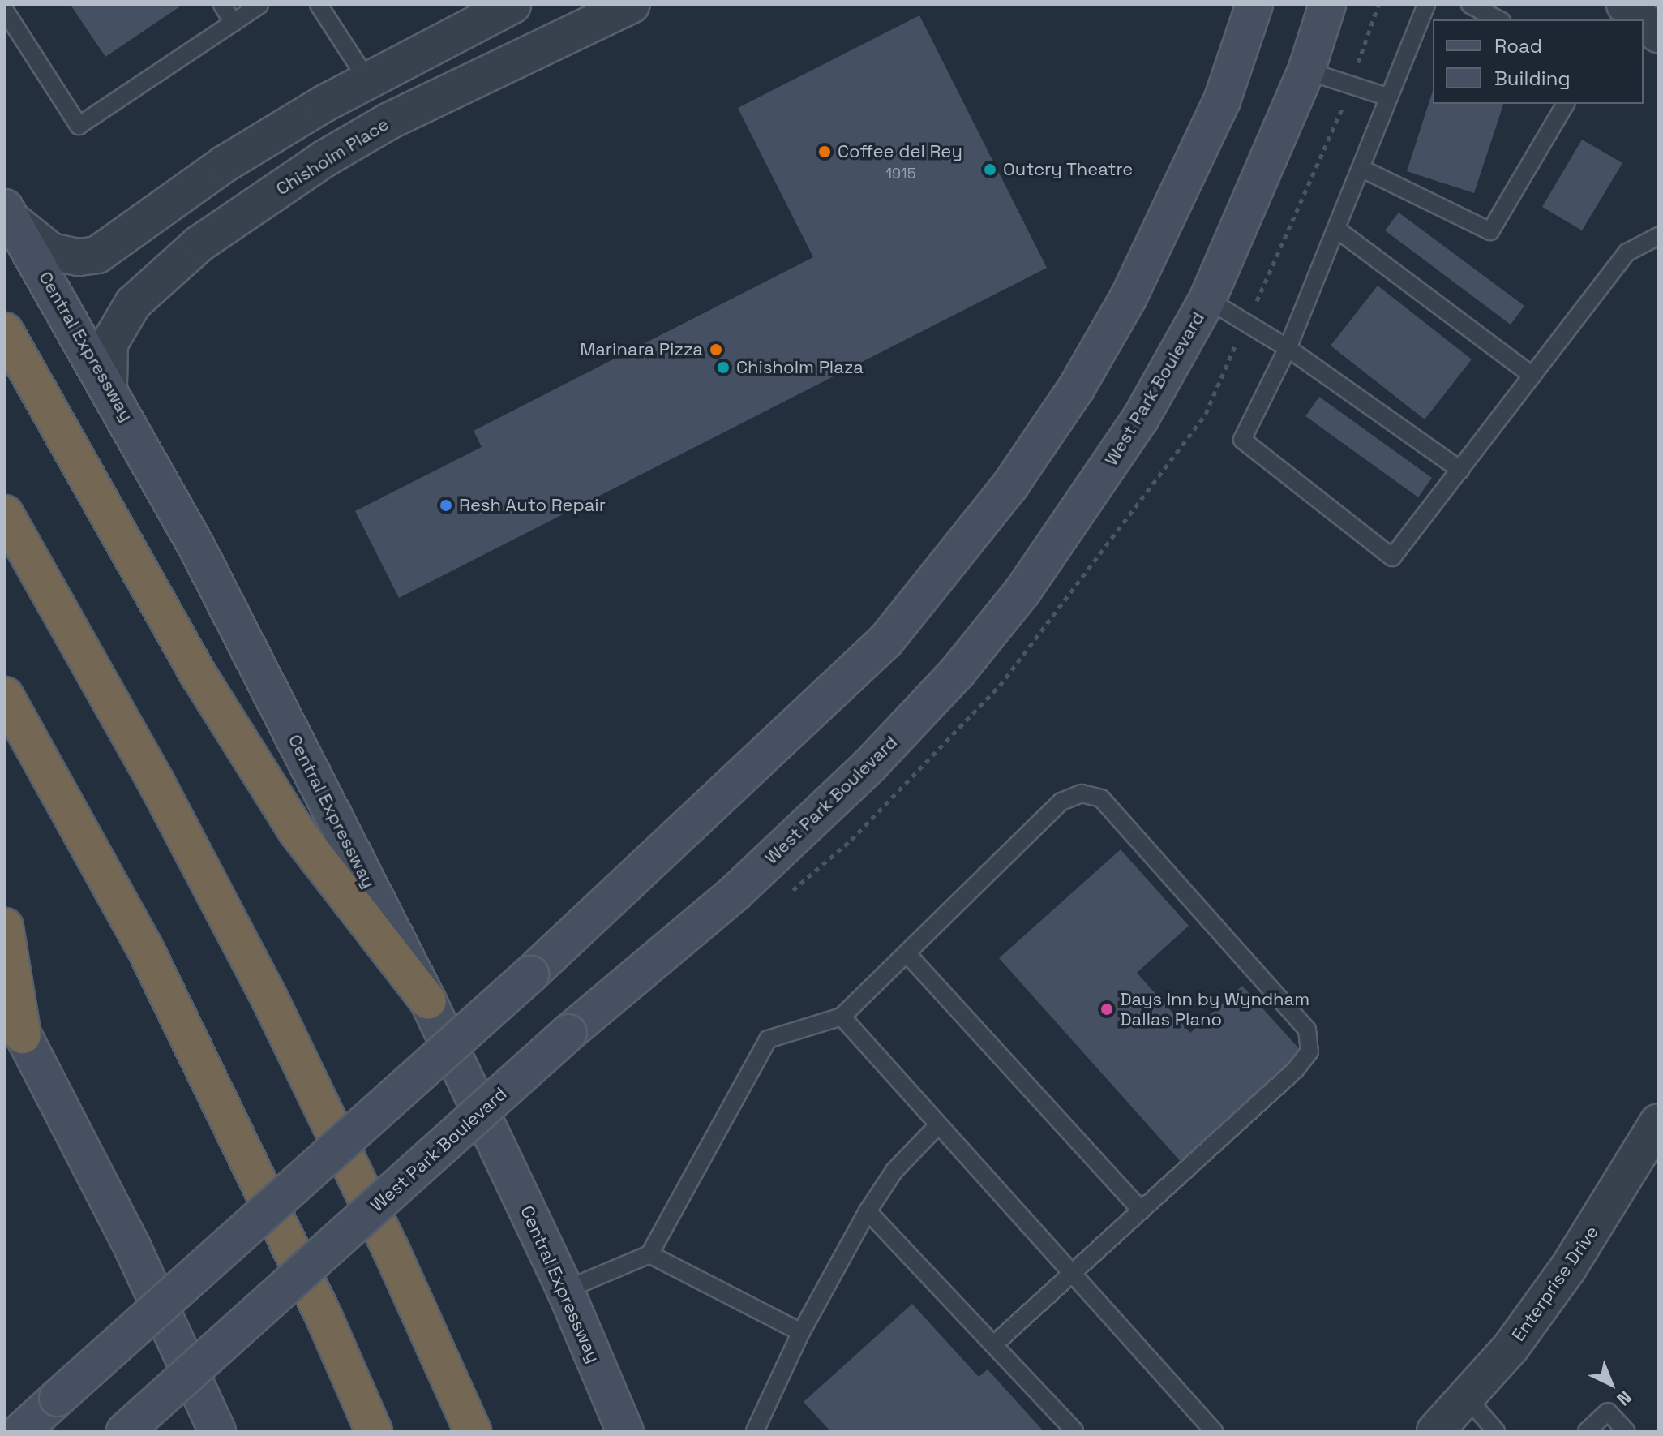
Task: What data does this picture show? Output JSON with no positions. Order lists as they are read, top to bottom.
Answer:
{
  "streets": {
    "main road": ["Central Expressway", "West Park Boulevard"],
    "street": ["Chisholm Place", "Enterprise Drive"]
  },
  "crossings": [
    ["Chisholm Place", "Central Expressway"]
  ],
  "places": [
    "Coffee del Rey",
    "Outcry Theatre",
    "Marinara Pizza",
    "Chisholm Plaza",
    "Resh Auto Repair",
    "Days Inn by Wyndham Dallas Plano"
  ],
  "house_numbers": ["1915"],
  "legend": ["Road", "Building"],
  "north": "bottom right"
}
